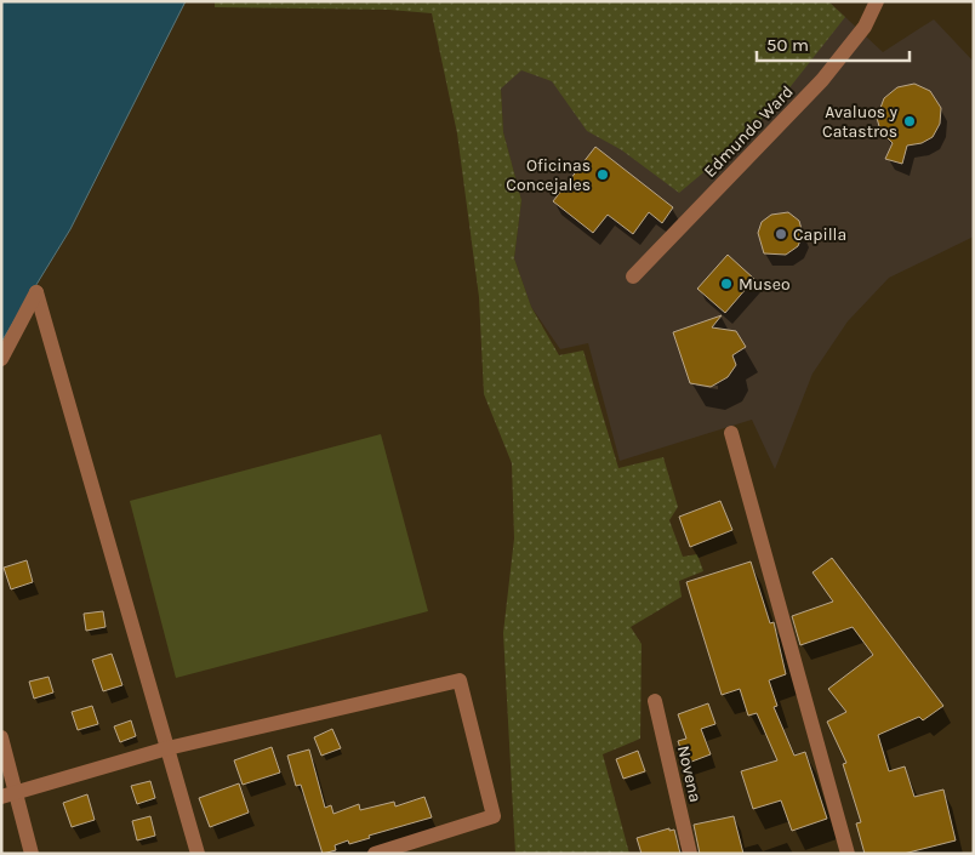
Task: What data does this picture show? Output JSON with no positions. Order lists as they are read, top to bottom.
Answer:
{
  "streets": {
    "street": ["Edmundo Ward", "Novena"]
  },
  "places": [
    "Avaluos y Catastros",
    "Oficinas Concejales",
    "Capilla",
    "Museo"
  ],
  "scale_bar": "50 m"
}
